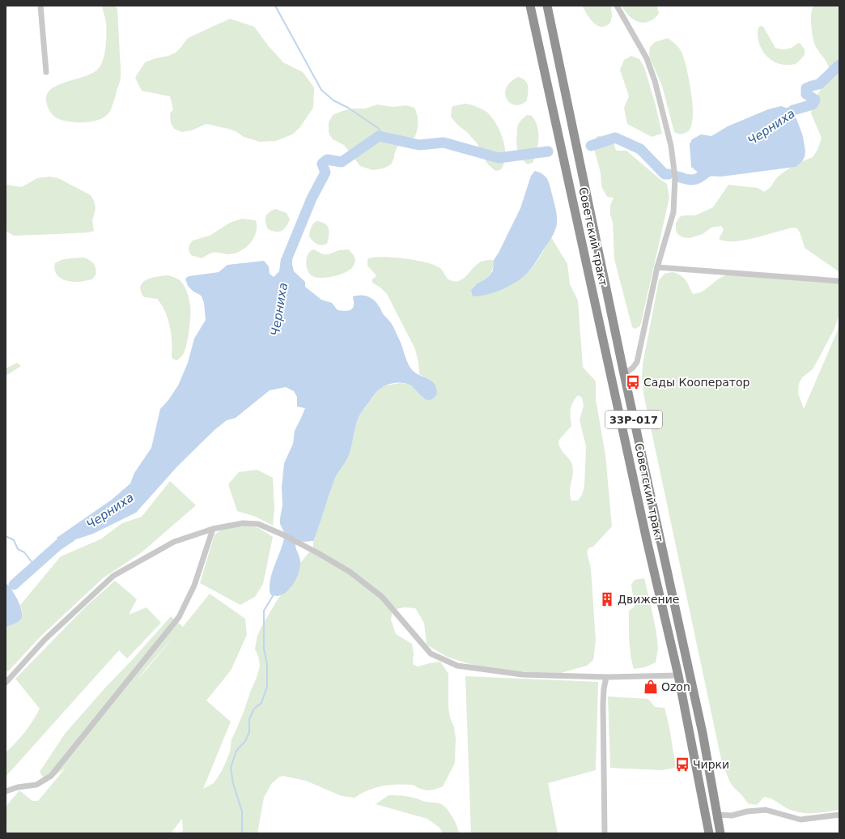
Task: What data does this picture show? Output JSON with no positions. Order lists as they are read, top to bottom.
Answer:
{
  "streets": {
    "highway": ["Советский тракт", "33Р-017"]
  },
  "water": ["Черниха"],
  "places": {
    "bus stop": ["Сады Кооператор", "Чирки"],
    "building": ["Движение"],
    "shop": ["Ozon"]
  }
}
